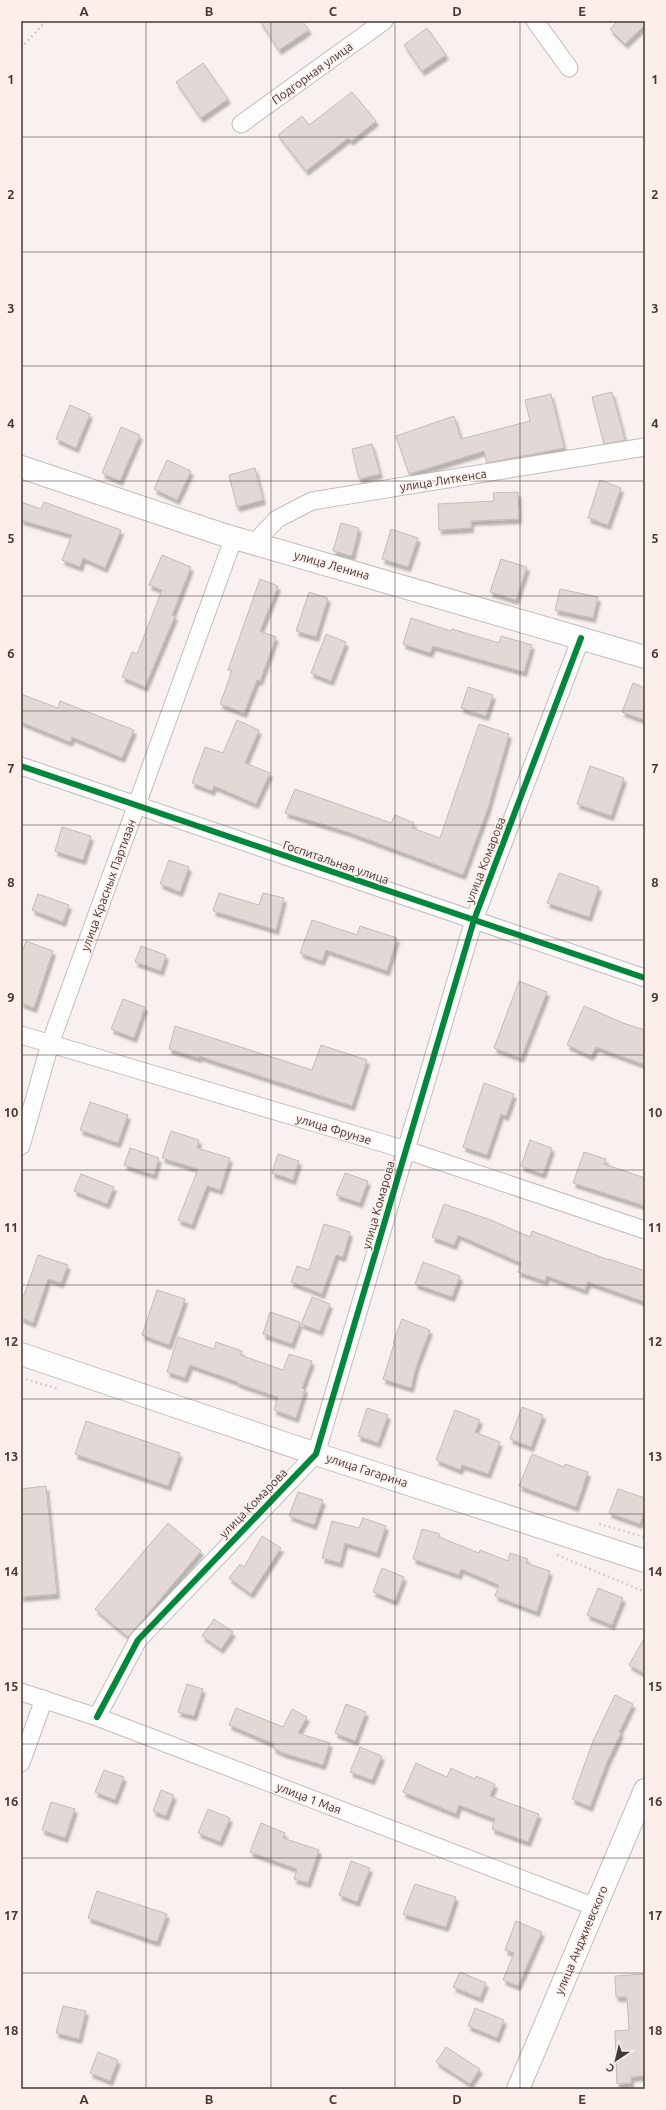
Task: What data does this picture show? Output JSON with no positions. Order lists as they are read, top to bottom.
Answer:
{
  "streets": {
    "street": [
      "Подгорная улица",
      "улица Литкенса",
      "улица Ленина",
      "улица Комарова",
      "Госпитальная улица",
      "улица Красных Партизан",
      "улица Фрунзе",
      "улица Гагарина",
      "улица 1 Мая",
      "улица Анджиевского"
    ]
  },
  "crossings": [
    ["улица Литкенса", "улица Ленина"],
    ["улица Ленина", "улица Комарова"],
    ["улица Ленина", "улица Красных Партизан"],
    ["улица Комарова", "Госпитальная улица"],
    ["улица Комарова", "улица Фрунзе"],
    ["улица Комарова", "улица Гагарина"],
    ["улица Комарова", "улица 1 Мая"],
    ["Госпитальная улица", "улица Красных Партизан"],
    ["улица Красных Партизан", "улица Фрунзе"],
    ["улица 1 Мая", "улица Анджиевского"]
  ],
  "north": "bottom left",
  "grid": {
    "columns": [
      "A",
      "B",
      "C",
      "D",
      "E"
    ],
    "rows": [
      "1",
      "2",
      "3",
      "4",
      "5",
      "6",
      "7",
      "8",
      "9",
      "10",
      "11",
      "12",
      "13",
      "14",
      "15",
      "16",
      "17",
      "18"
    ]
  }
}
